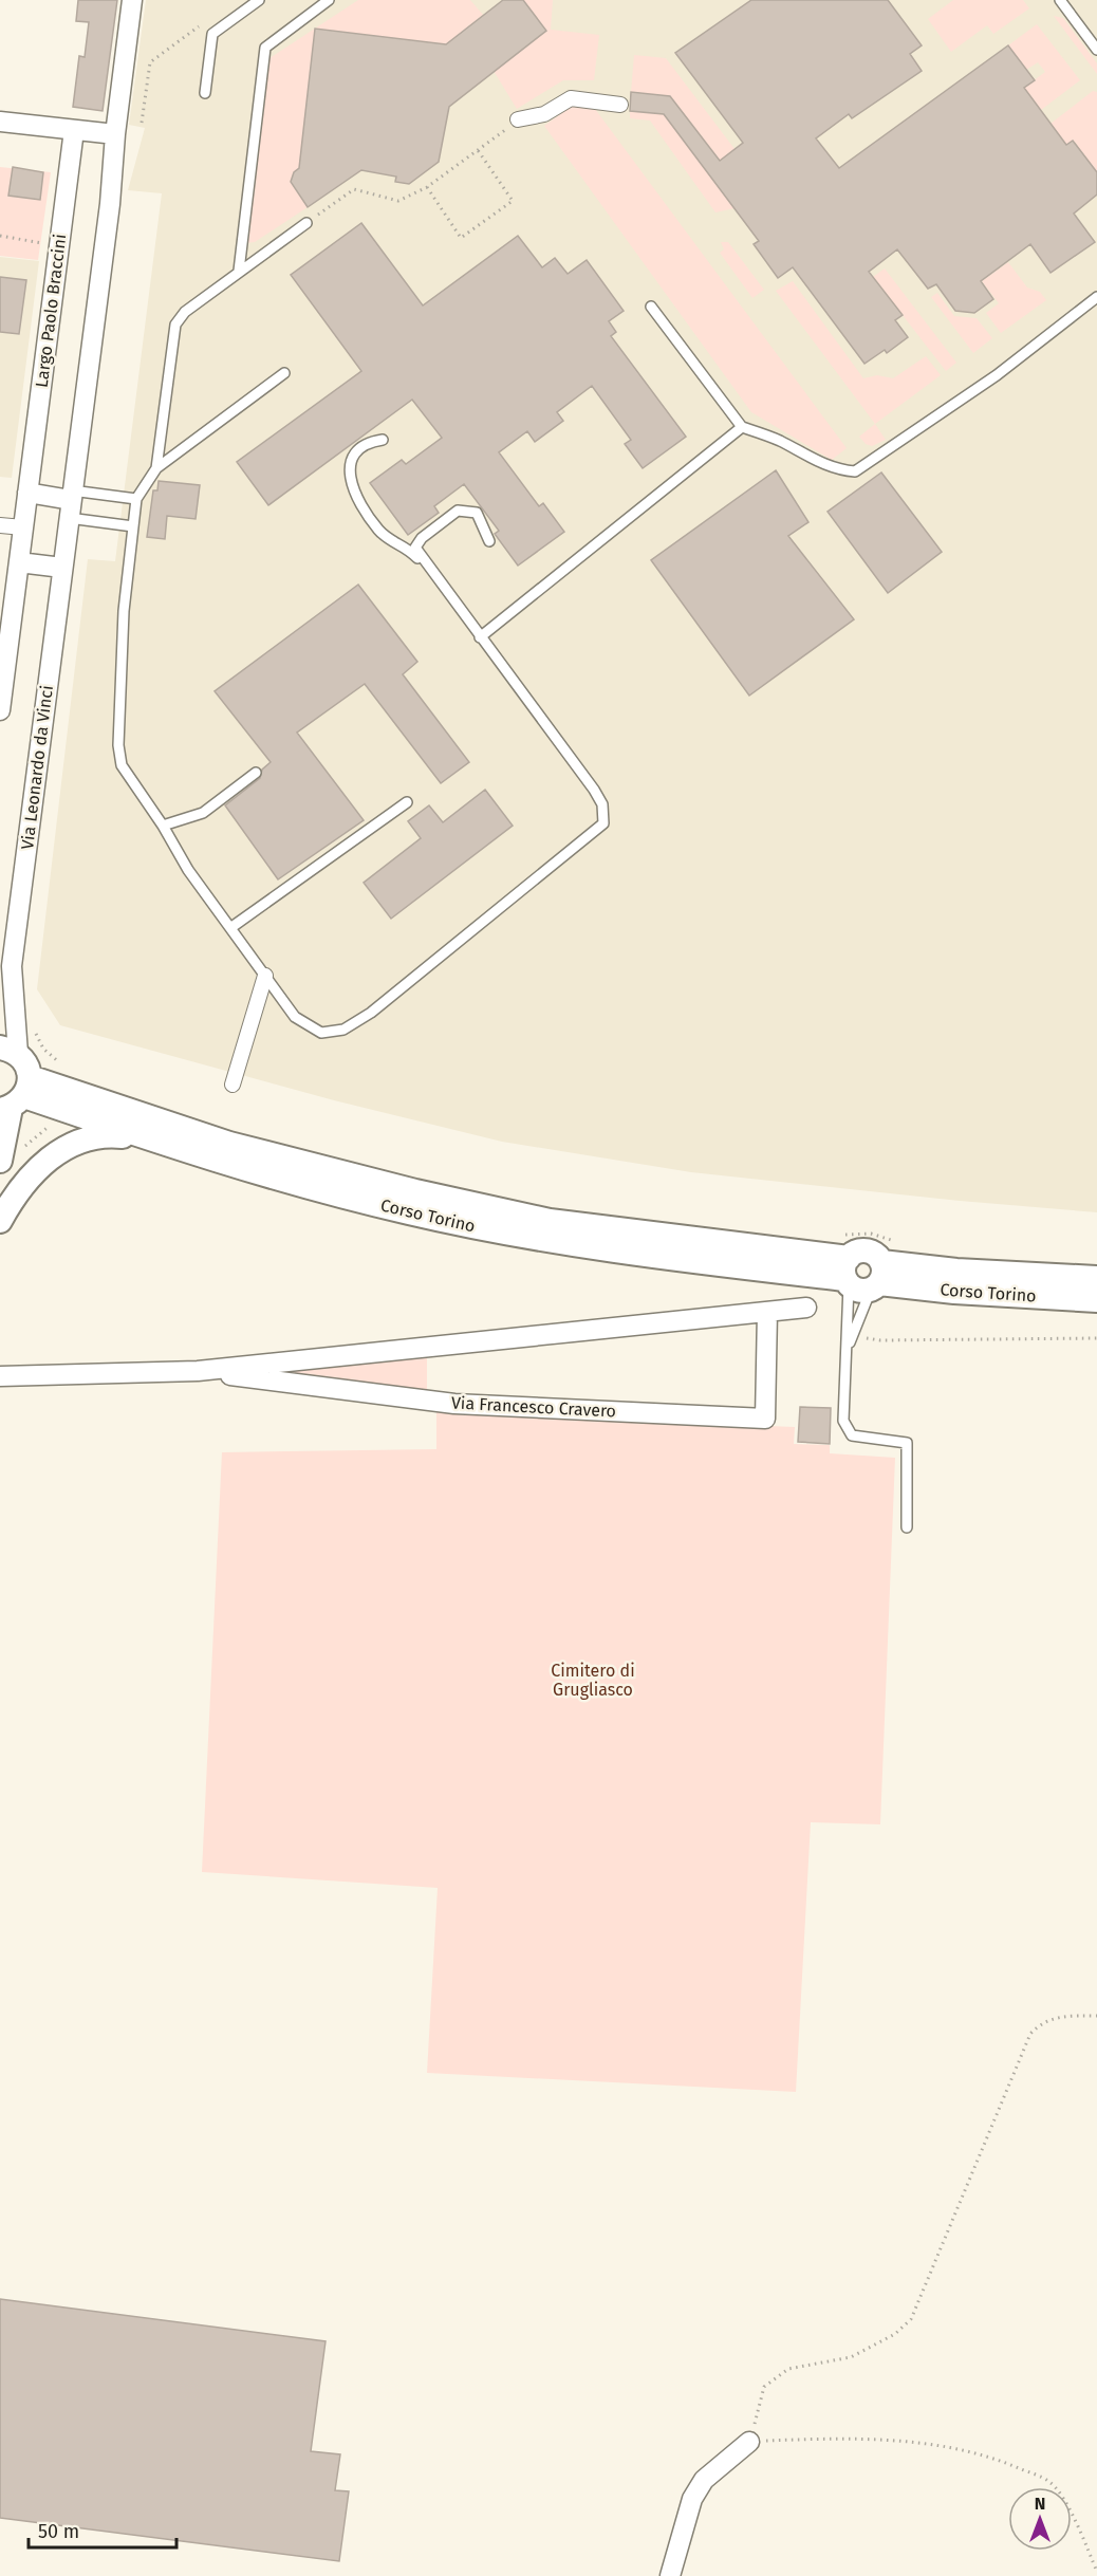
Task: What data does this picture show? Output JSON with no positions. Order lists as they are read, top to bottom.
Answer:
{
  "streets": {
    "street": [
      "Largo Paolo Braccini",
      "Via Leonardo da Vinci",
      "Corso Torino",
      "Via Francesco Cravero"
    ]
  },
  "parks": ["Cimitero di Grugliasco"],
  "scale_bar": "50 m",
  "north": "top"
}
